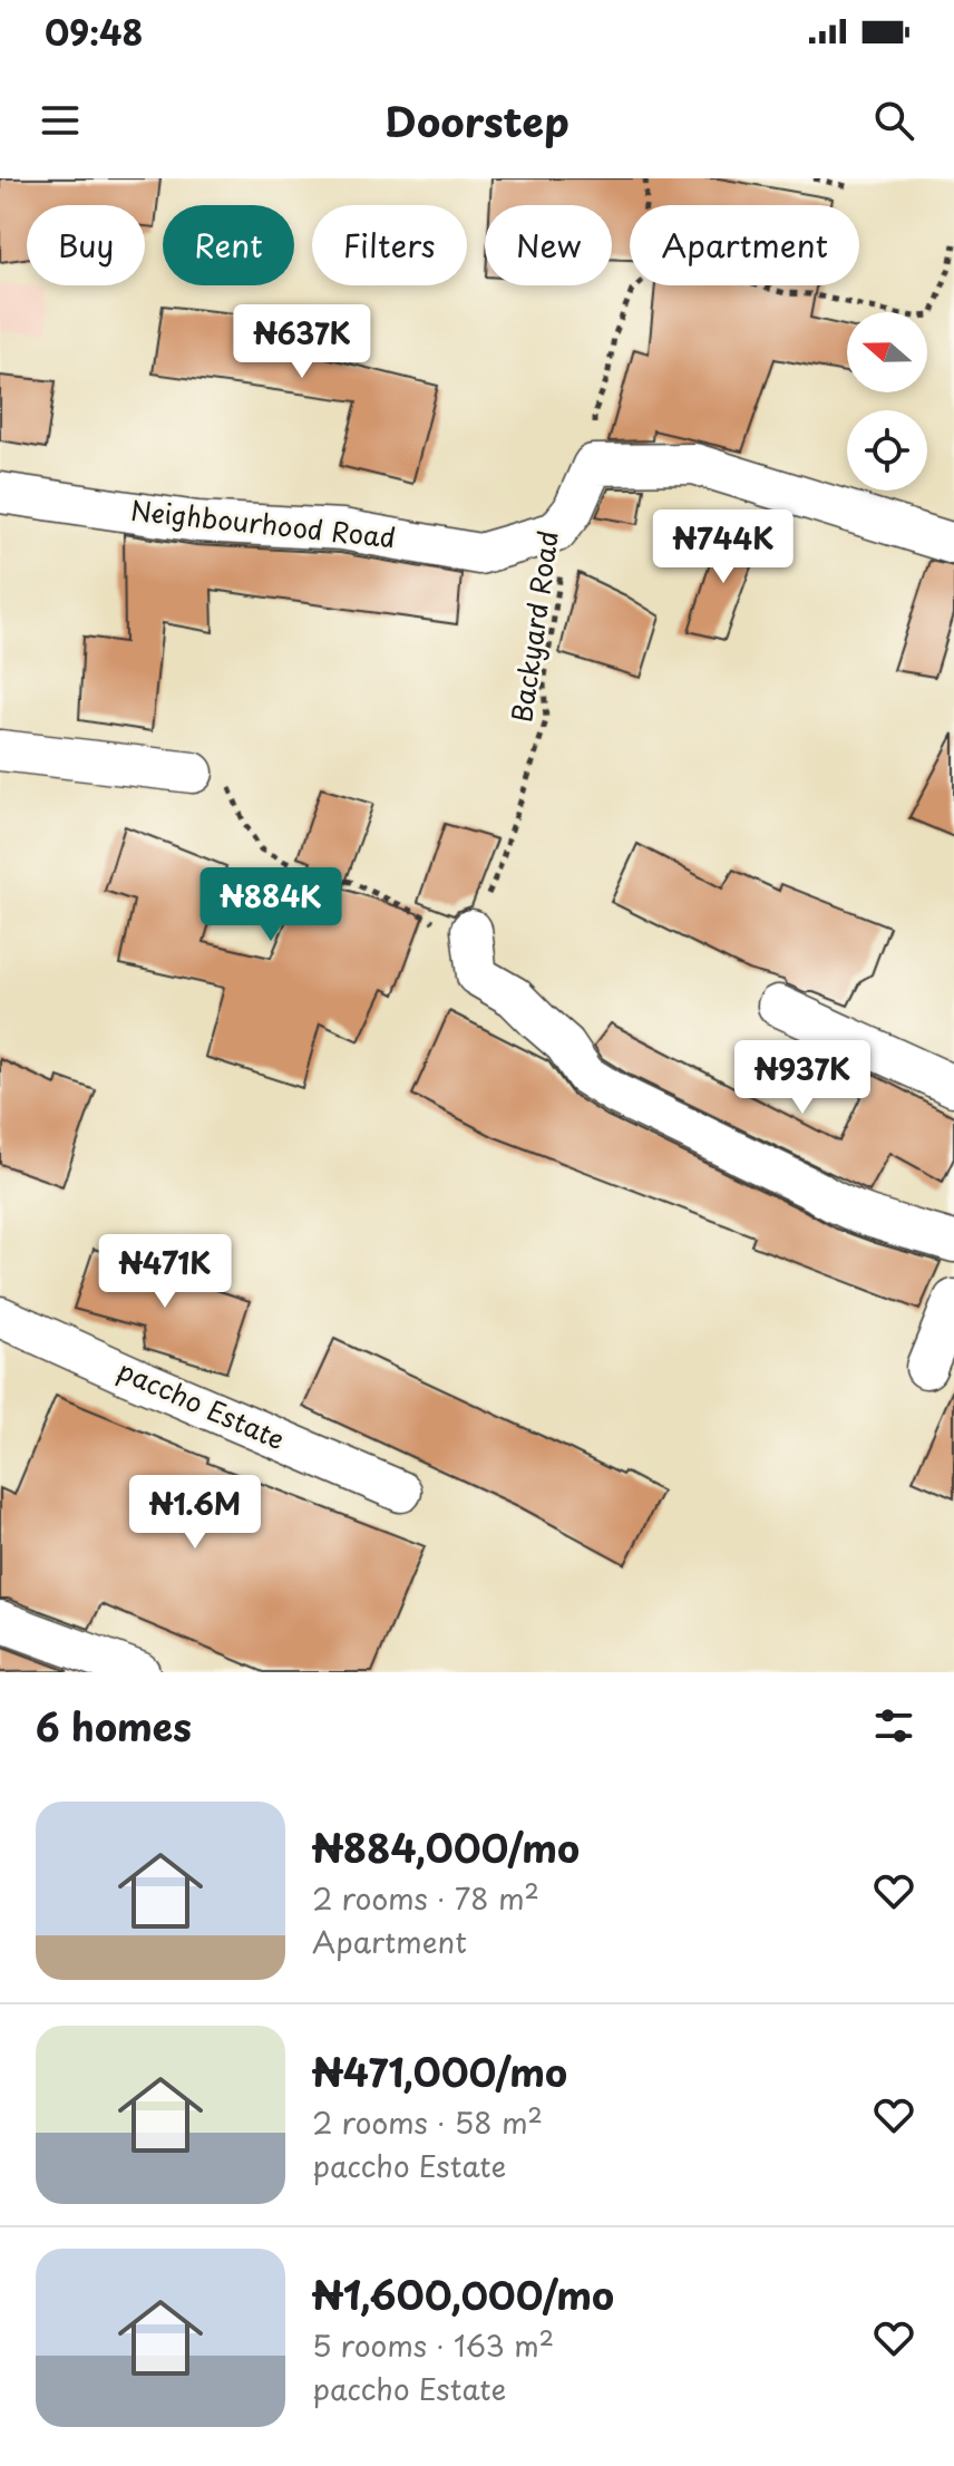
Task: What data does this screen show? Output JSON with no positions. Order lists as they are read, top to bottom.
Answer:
{
  "streets": {
    "street": ["Neighbourhood Road", "paccho Estate"],
    "path": ["Backyard Road"]
  },
  "crossings": [
    ["Neighbourhood Road", "Backyard Road"]
  ],
  "north": "left",
  "page": {
    "status": "09:48",
    "header": "Doorstep",
    "chip": [
      "Buy",
      "Rent",
      "Filters",
      "New",
      "Apartment"
    ],
    "price": [
      "₦637K",
      "₦744K",
      "₦884K",
      "₦937K",
      "₦471K",
      "₦1.6M"
    ],
    "heading": "6 homes",
    "list": [
      {
        "name": "₦884,000/mo",
        "note": "2 rooms · 78 m² · Apartment"
      },
      {
        "name": "₦471,000/mo",
        "note": "2 rooms · 58 m² · paccho Estate"
      },
      {
        "name": "₦1,600,000/mo",
        "note": "5 rooms · 163 m² · paccho Estate"
      }
    ]
  }
}
